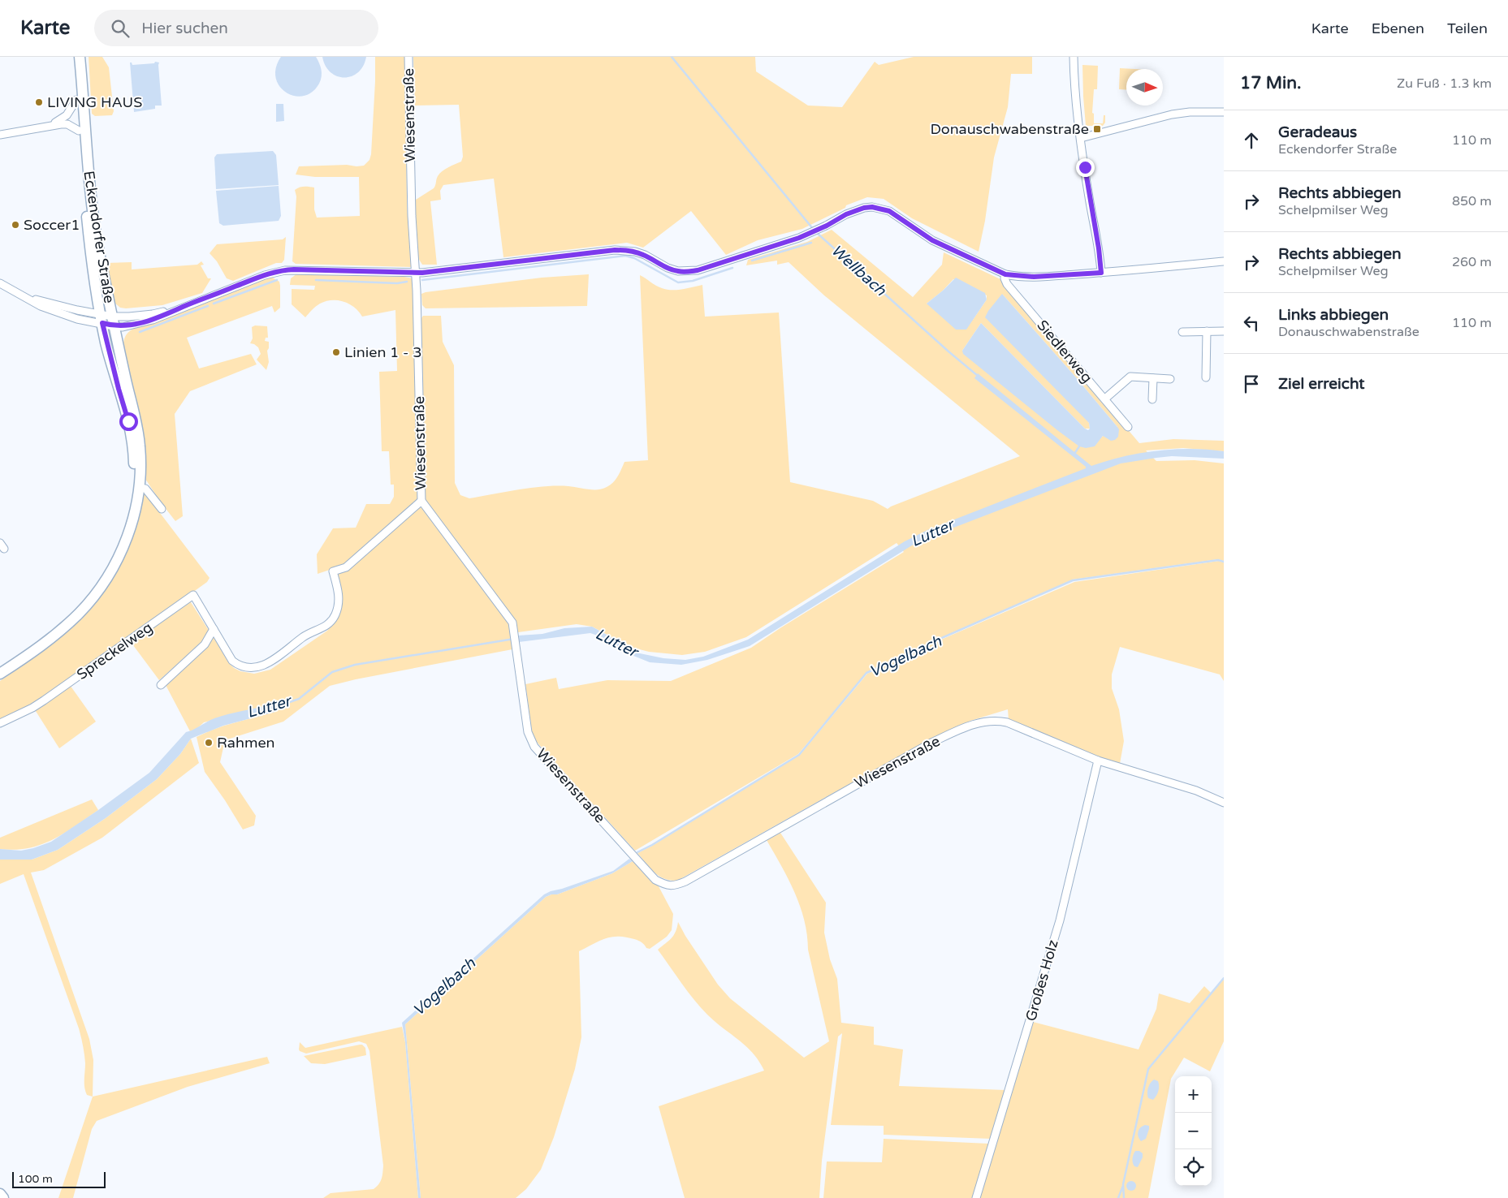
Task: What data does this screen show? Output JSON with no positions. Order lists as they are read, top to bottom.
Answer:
{
  "streets": {
    "main road": ["Eckendorfer Straße"],
    "street": [
      "Wiesenstraße",
      "Siedlerweg",
      "Spreckelweg",
      "Großes Holz"
    ]
  },
  "crossings": [
    ["Wiesenstraße", "Großes Holz"]
  ],
  "water": ["Wellbach", "Lutter", "Vogelbach"],
  "places": {
    "other": [
      "LIVING HAUS",
      "Soccer1",
      "Linien 1 - 3",
      "Rahmen"
    ],
    "transit": ["Donauschwabenstraße"]
  },
  "scale_bar": "100 m",
  "north": "right",
  "page": {
    "header": "Karte",
    "search": "Hier suchen",
    "nav": ["Karte", "Ebenen", "Teilen"],
    "heading": ["17 Min.", "Zu Fuß · 1.3 km"],
    "list": [
      ["Geradeaus", "Eckendorfer Straße", "110 m"],
      ["Rechts abbiegen", "Schelpmilser Weg", "850 m"],
      ["Rechts abbiegen", "Schelpmilser Weg", "260 m"],
      ["Links abbiegen", "Donauschwabenstraße", "110 m"],
      "Ziel erreicht"
    ],
    "map_buttons": ["+", "−"],
    "scale": "100 m"
  }
}
